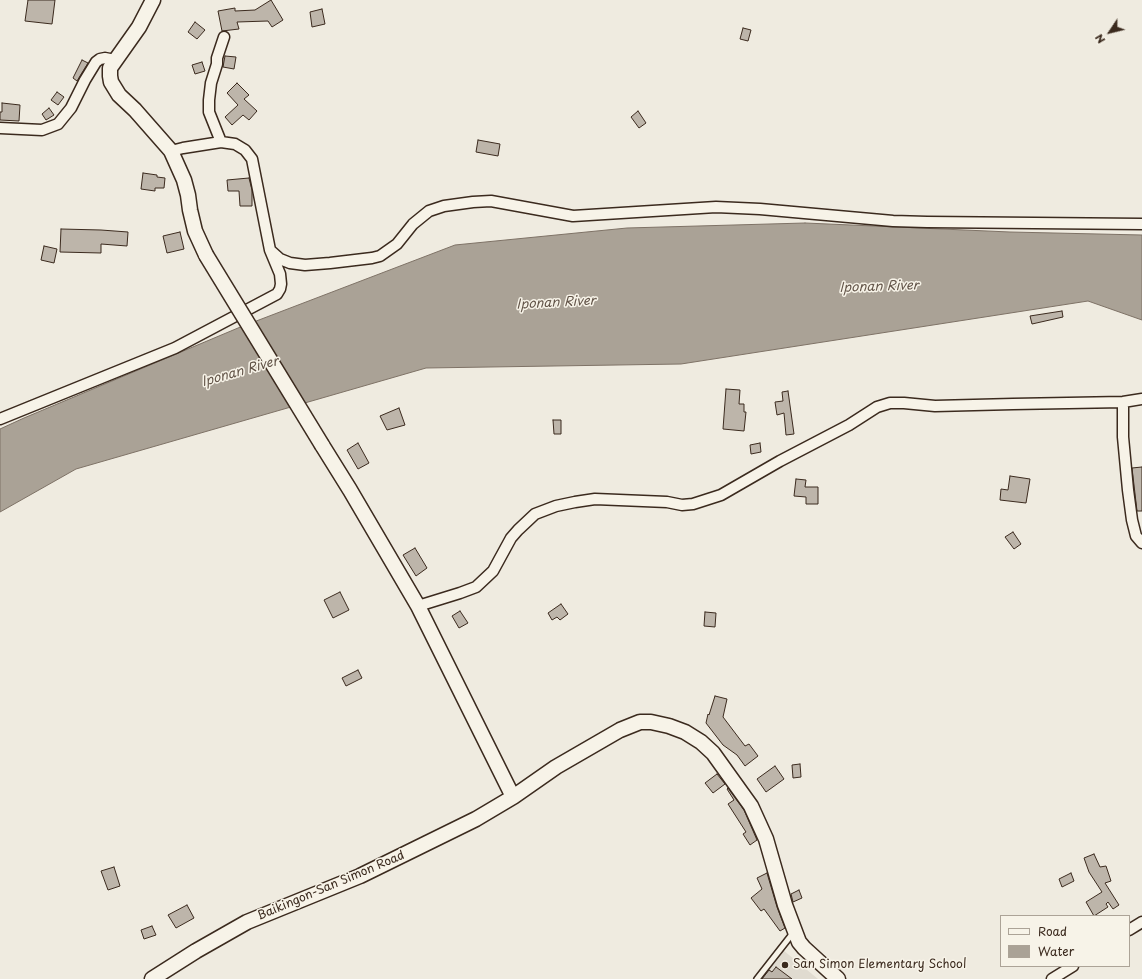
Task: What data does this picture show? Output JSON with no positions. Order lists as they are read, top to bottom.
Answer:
{
  "streets": {
    "street": ["Baikingon-San Simon Road"]
  },
  "water": ["Iponan River"],
  "places": ["San Simon Elementary School"],
  "legend": ["Road", "Water"],
  "north": "bottom left"
}
